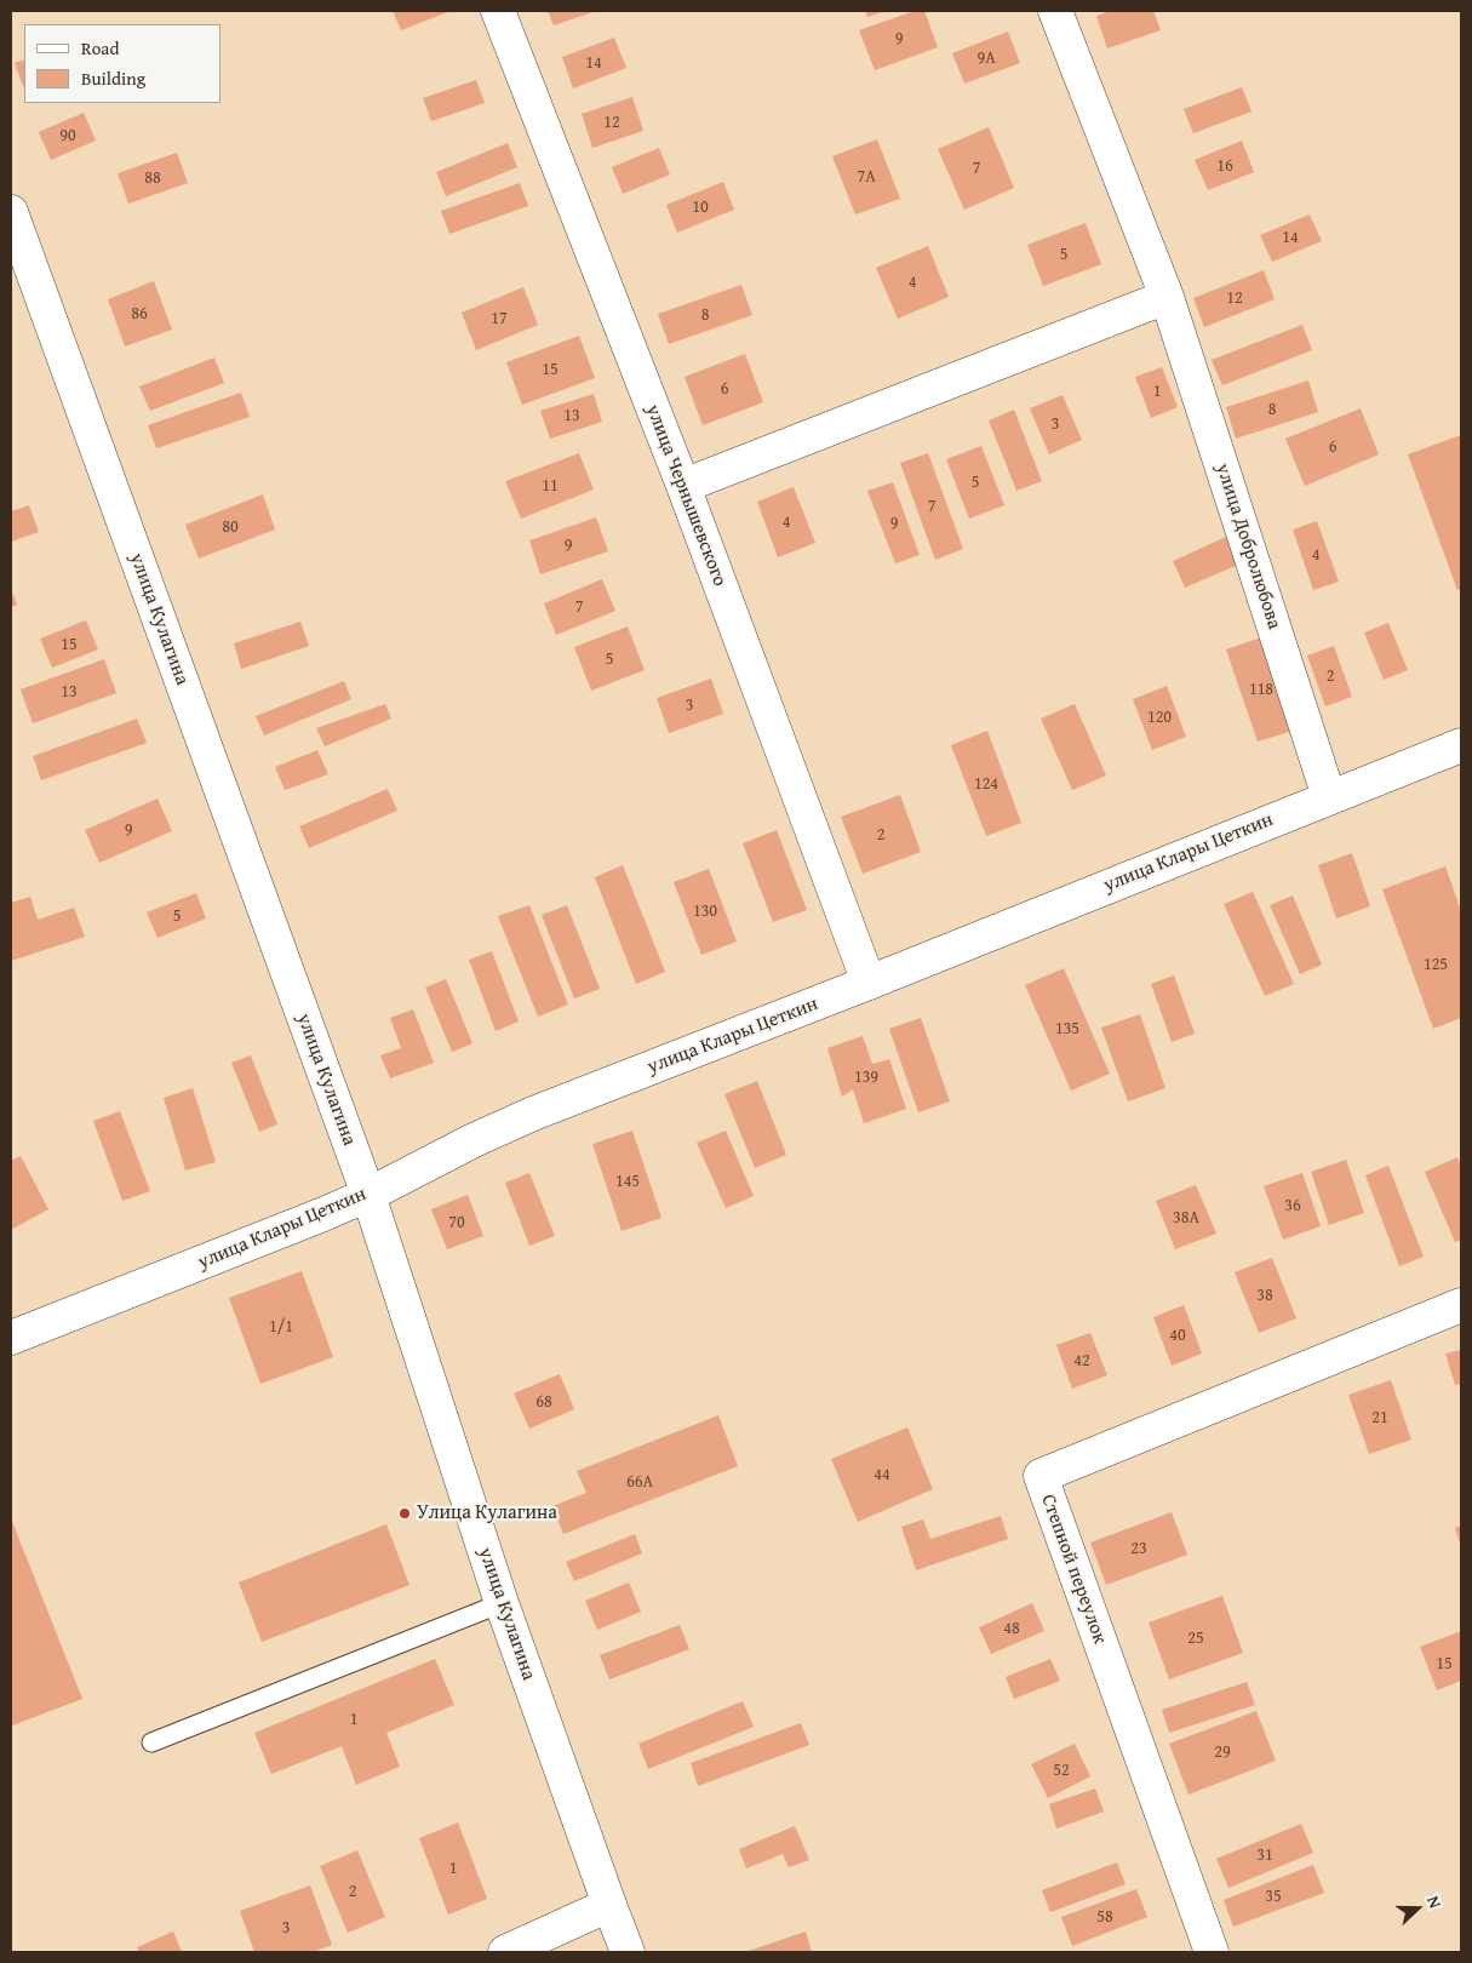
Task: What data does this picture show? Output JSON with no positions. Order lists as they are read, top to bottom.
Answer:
{
  "streets": {
    "street": [
      "улица Чернышевского",
      "улица Добролюбова",
      "улица Кулагина",
      "улица Клары Цеткин",
      "Степной переулок"
    ]
  },
  "crossings": [
    ["улица Чернышевского", "улица Клары Цеткин"],
    ["улица Добролюбова", "улица Клары Цеткин"],
    ["улица Кулагина", "улица Клары Цеткин"]
  ],
  "places": ["Улица Кулагина"],
  "house_numbers": [
    "9",
    "9А",
    "14",
    "12",
    "90",
    "16",
    "7",
    "7А",
    "88",
    "10",
    "14",
    "5",
    "4",
    "12",
    "86",
    "8",
    "17",
    "15",
    "6",
    "1",
    "8",
    "13",
    "3",
    "6",
    "5",
    "11",
    "7",
    "4",
    "9",
    "80",
    "9",
    "4",
    "7",
    "15",
    "5",
    "2",
    "118",
    "13",
    "3",
    "120",
    "124",
    "9",
    "2",
    "130",
    "5",
    "125",
    "135",
    "139",
    "145",
    "36",
    "38А",
    "70",
    "38",
    "1/1",
    "40",
    "42",
    "68",
    "21",
    "44",
    "66А",
    "23",
    "48",
    "25",
    "15",
    "1",
    "29",
    "52",
    "31",
    "1",
    "2",
    "35",
    "58",
    "3"
  ],
  "legend": ["Road", "Building"],
  "north": "right"
}
